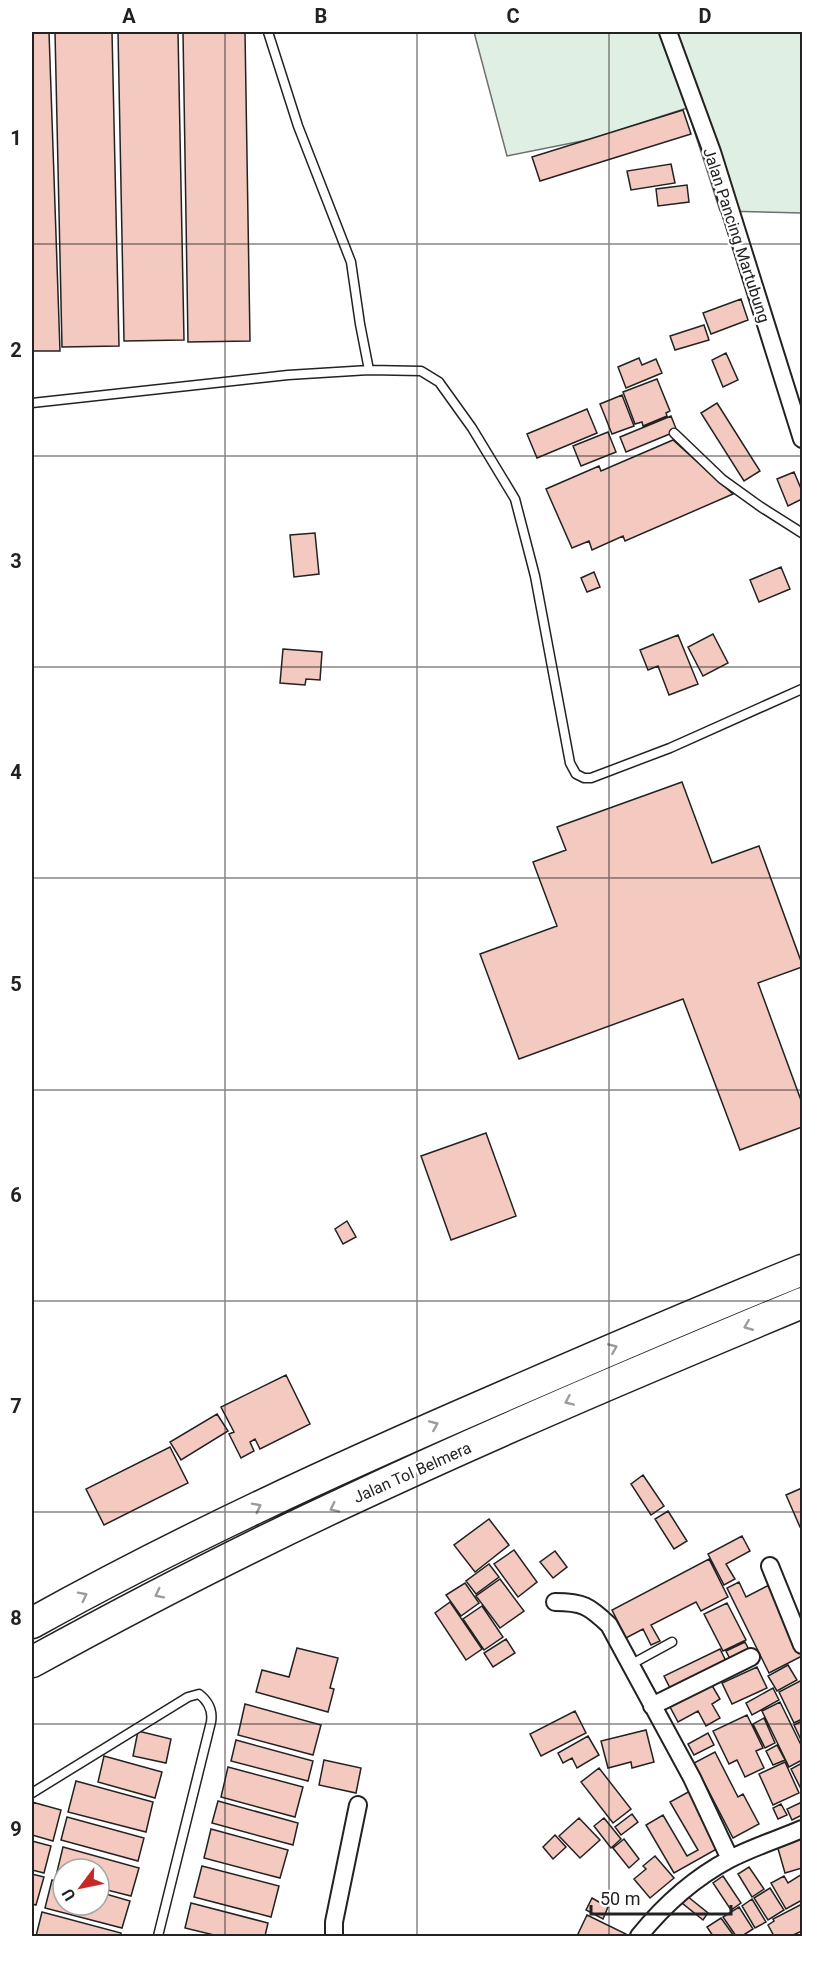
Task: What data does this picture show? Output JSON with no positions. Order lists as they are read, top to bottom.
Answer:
{
  "streets": {
    "highway": ["Jalan Tol Belmera"],
    "street": ["Jalan Pancing Martubung"]
  },
  "scale_bar": "50 m",
  "north": "bottom left",
  "grid": {
    "columns": [
      "A",
      "B",
      "C",
      "D"
    ],
    "rows": [
      "1",
      "2",
      "3",
      "4",
      "5",
      "6",
      "7",
      "8",
      "9"
    ]
  }
}
